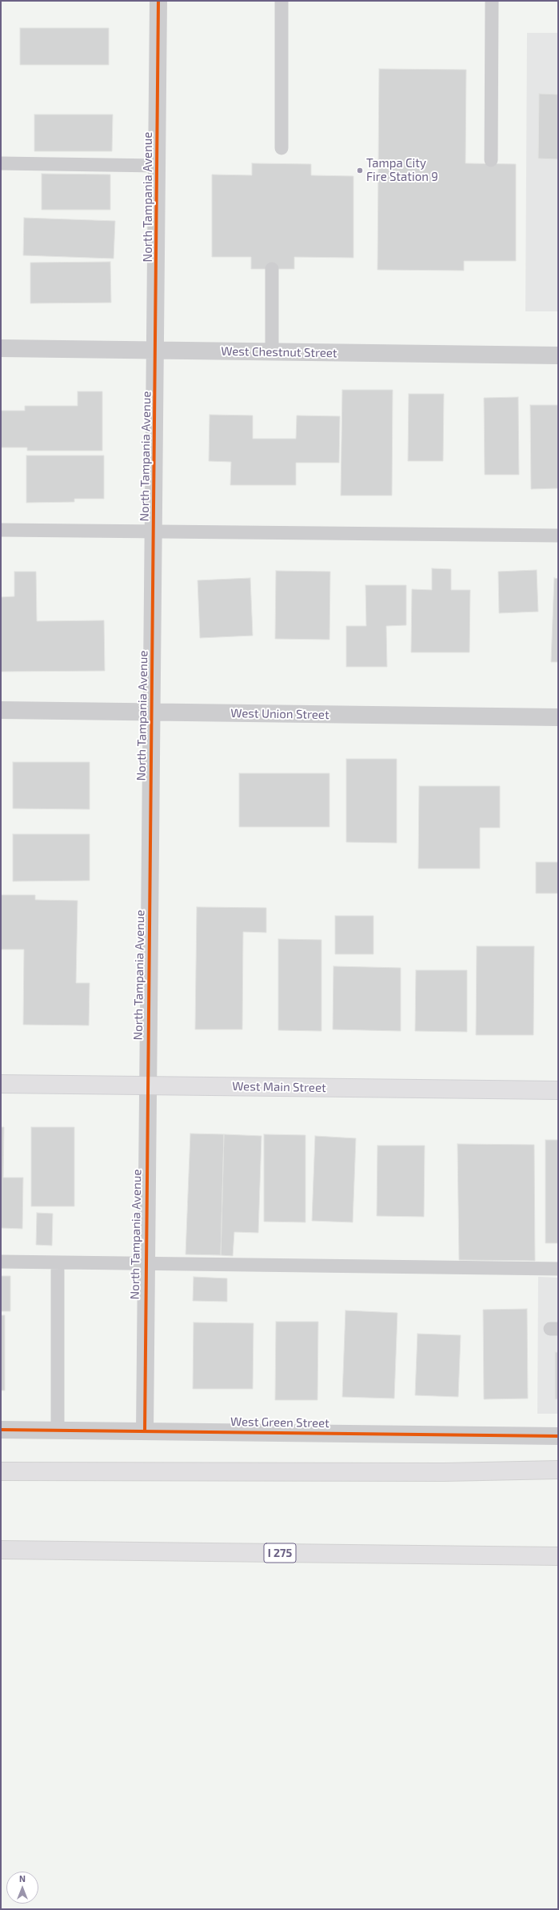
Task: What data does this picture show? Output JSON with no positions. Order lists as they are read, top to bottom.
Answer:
{
  "streets": {
    "main road": ["West Main Street", "I 275"],
    "street": [
      "North Tampania Avenue",
      "West Chestnut Street",
      "West Union Street",
      "West Green Street"
    ]
  },
  "crossings": [
    ["North Tampania Avenue", "West Chestnut Street"],
    ["North Tampania Avenue", "West Union Street"],
    ["North Tampania Avenue", "West Main Street"],
    ["North Tampania Avenue", "West Green Street"]
  ],
  "places": ["Tampa City Fire Station 9"],
  "north": "top"
}
